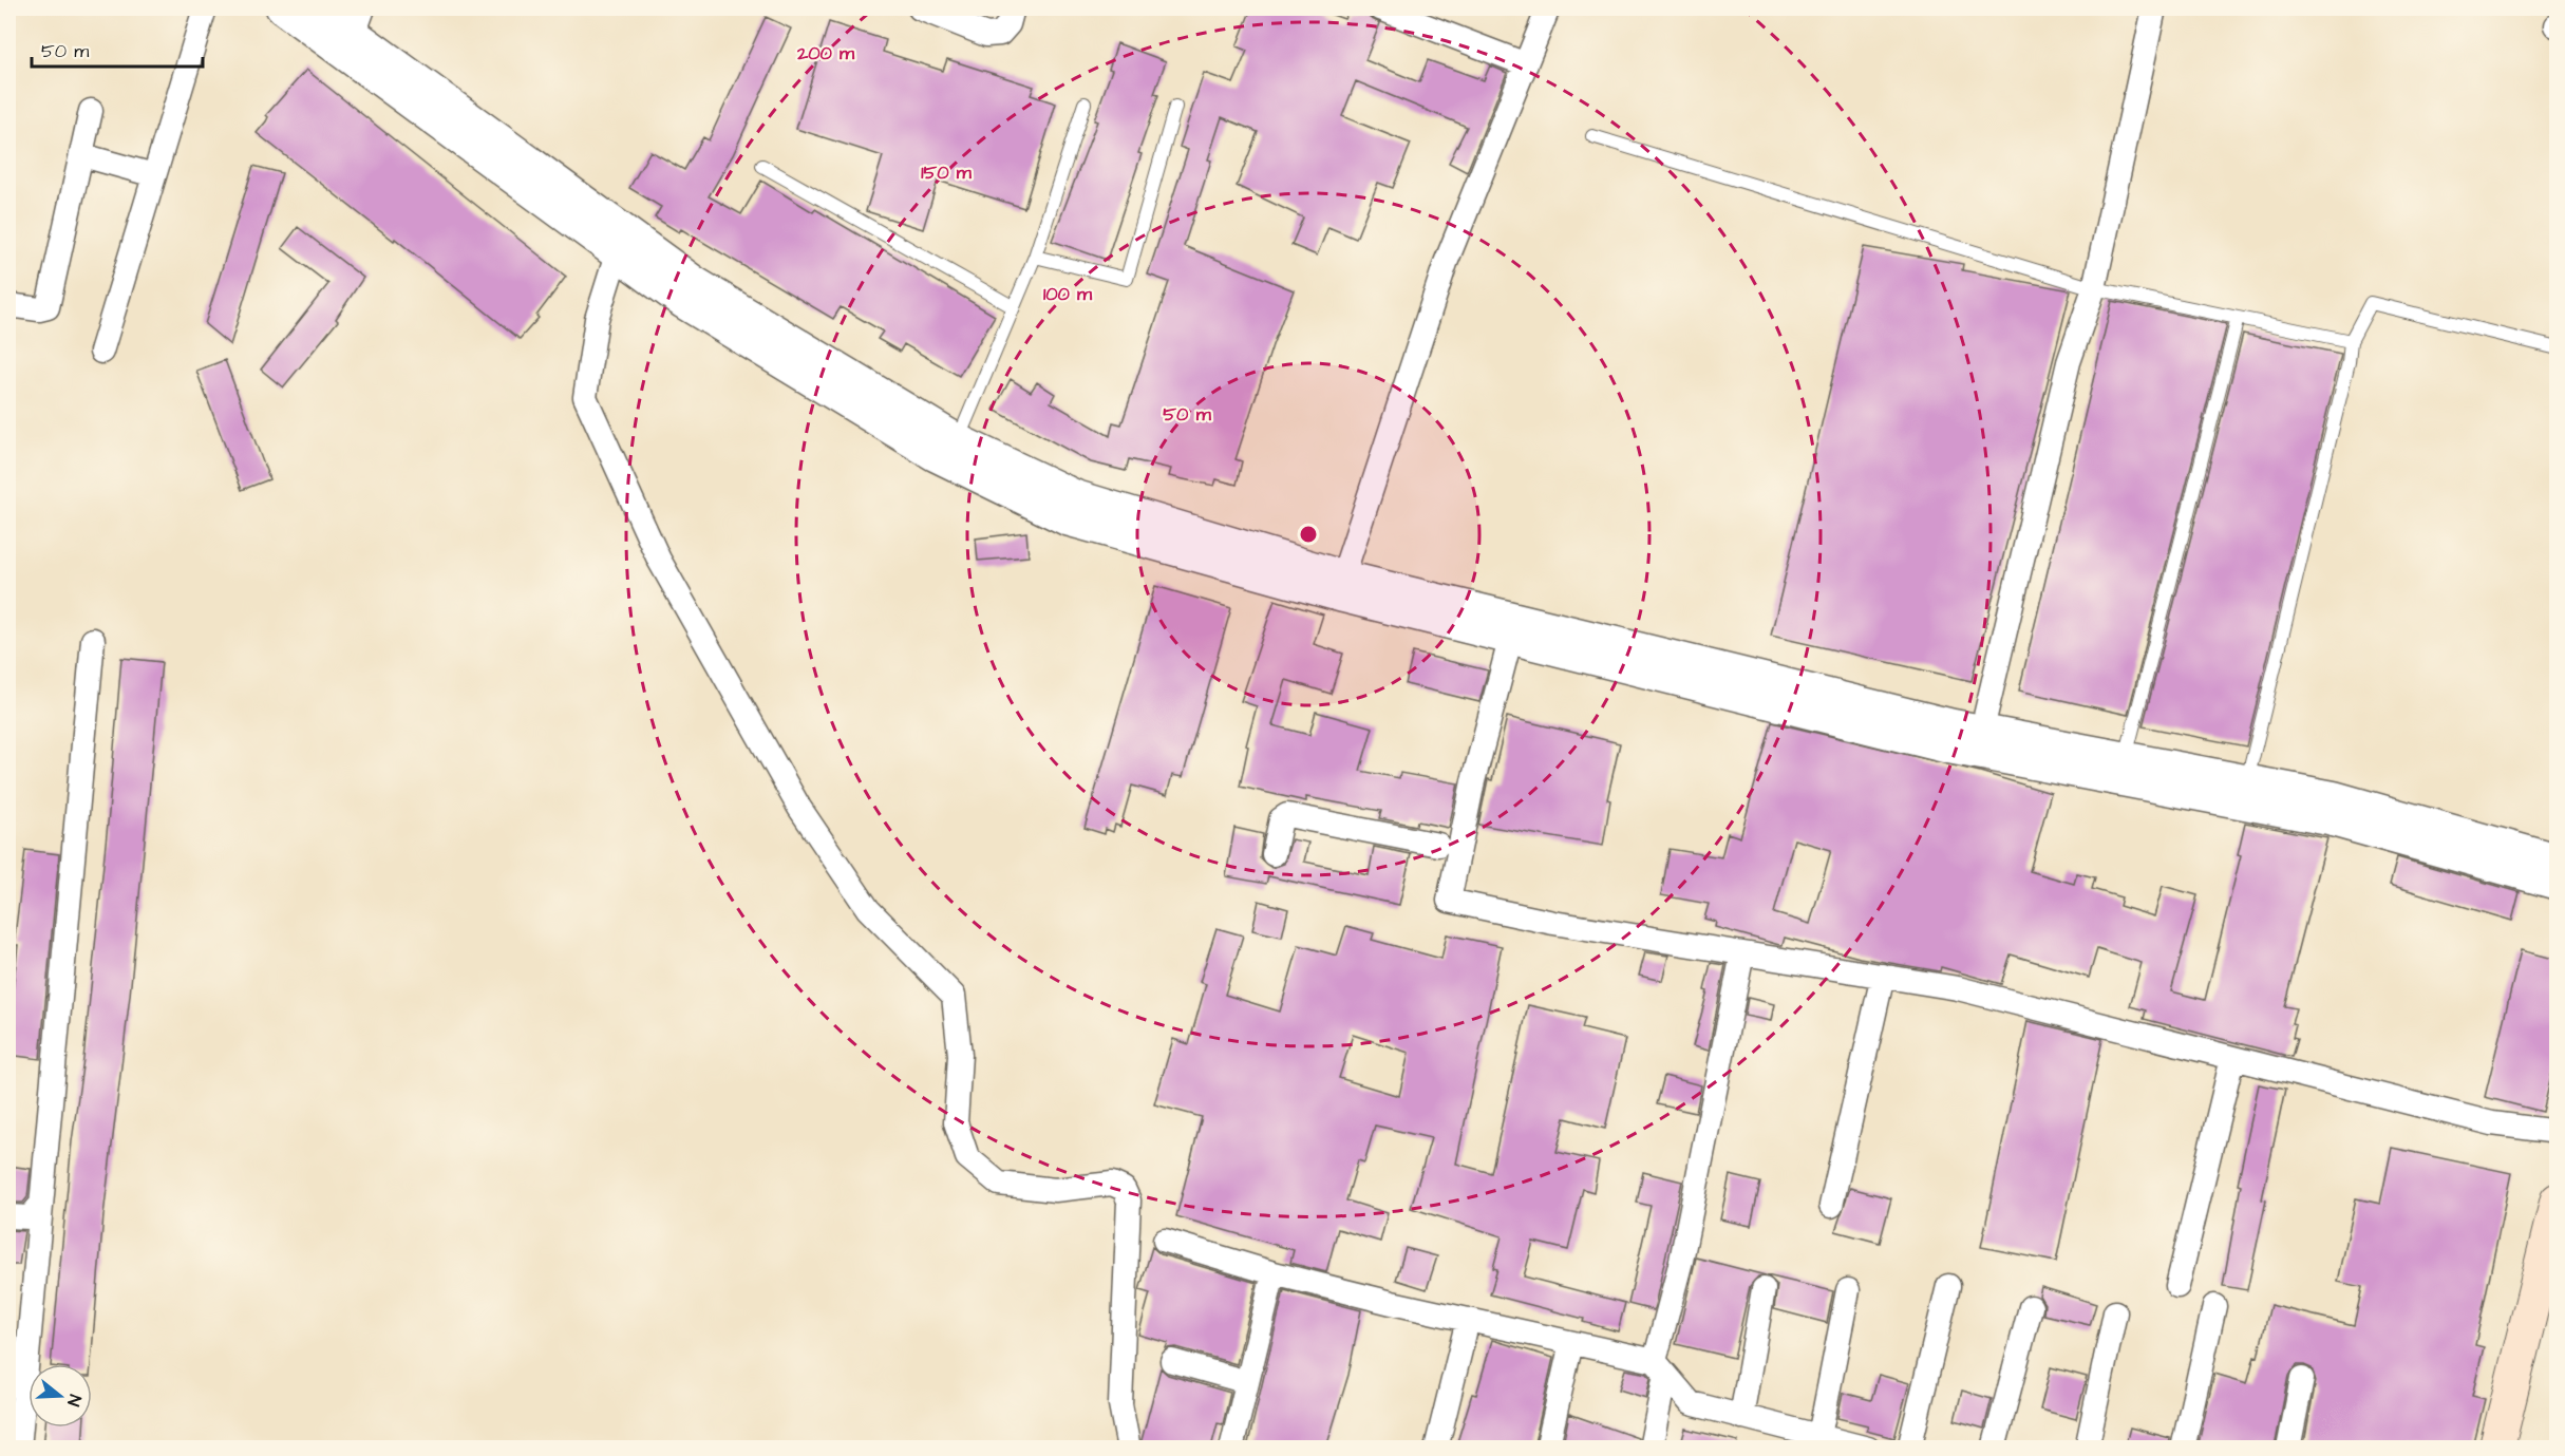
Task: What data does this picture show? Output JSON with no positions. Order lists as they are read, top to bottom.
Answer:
{
  "scale_bar": "50 m",
  "north": "right",
  "rings": [
    "200 m",
    "150 m",
    "100 m",
    "50 m"
  ]
}
